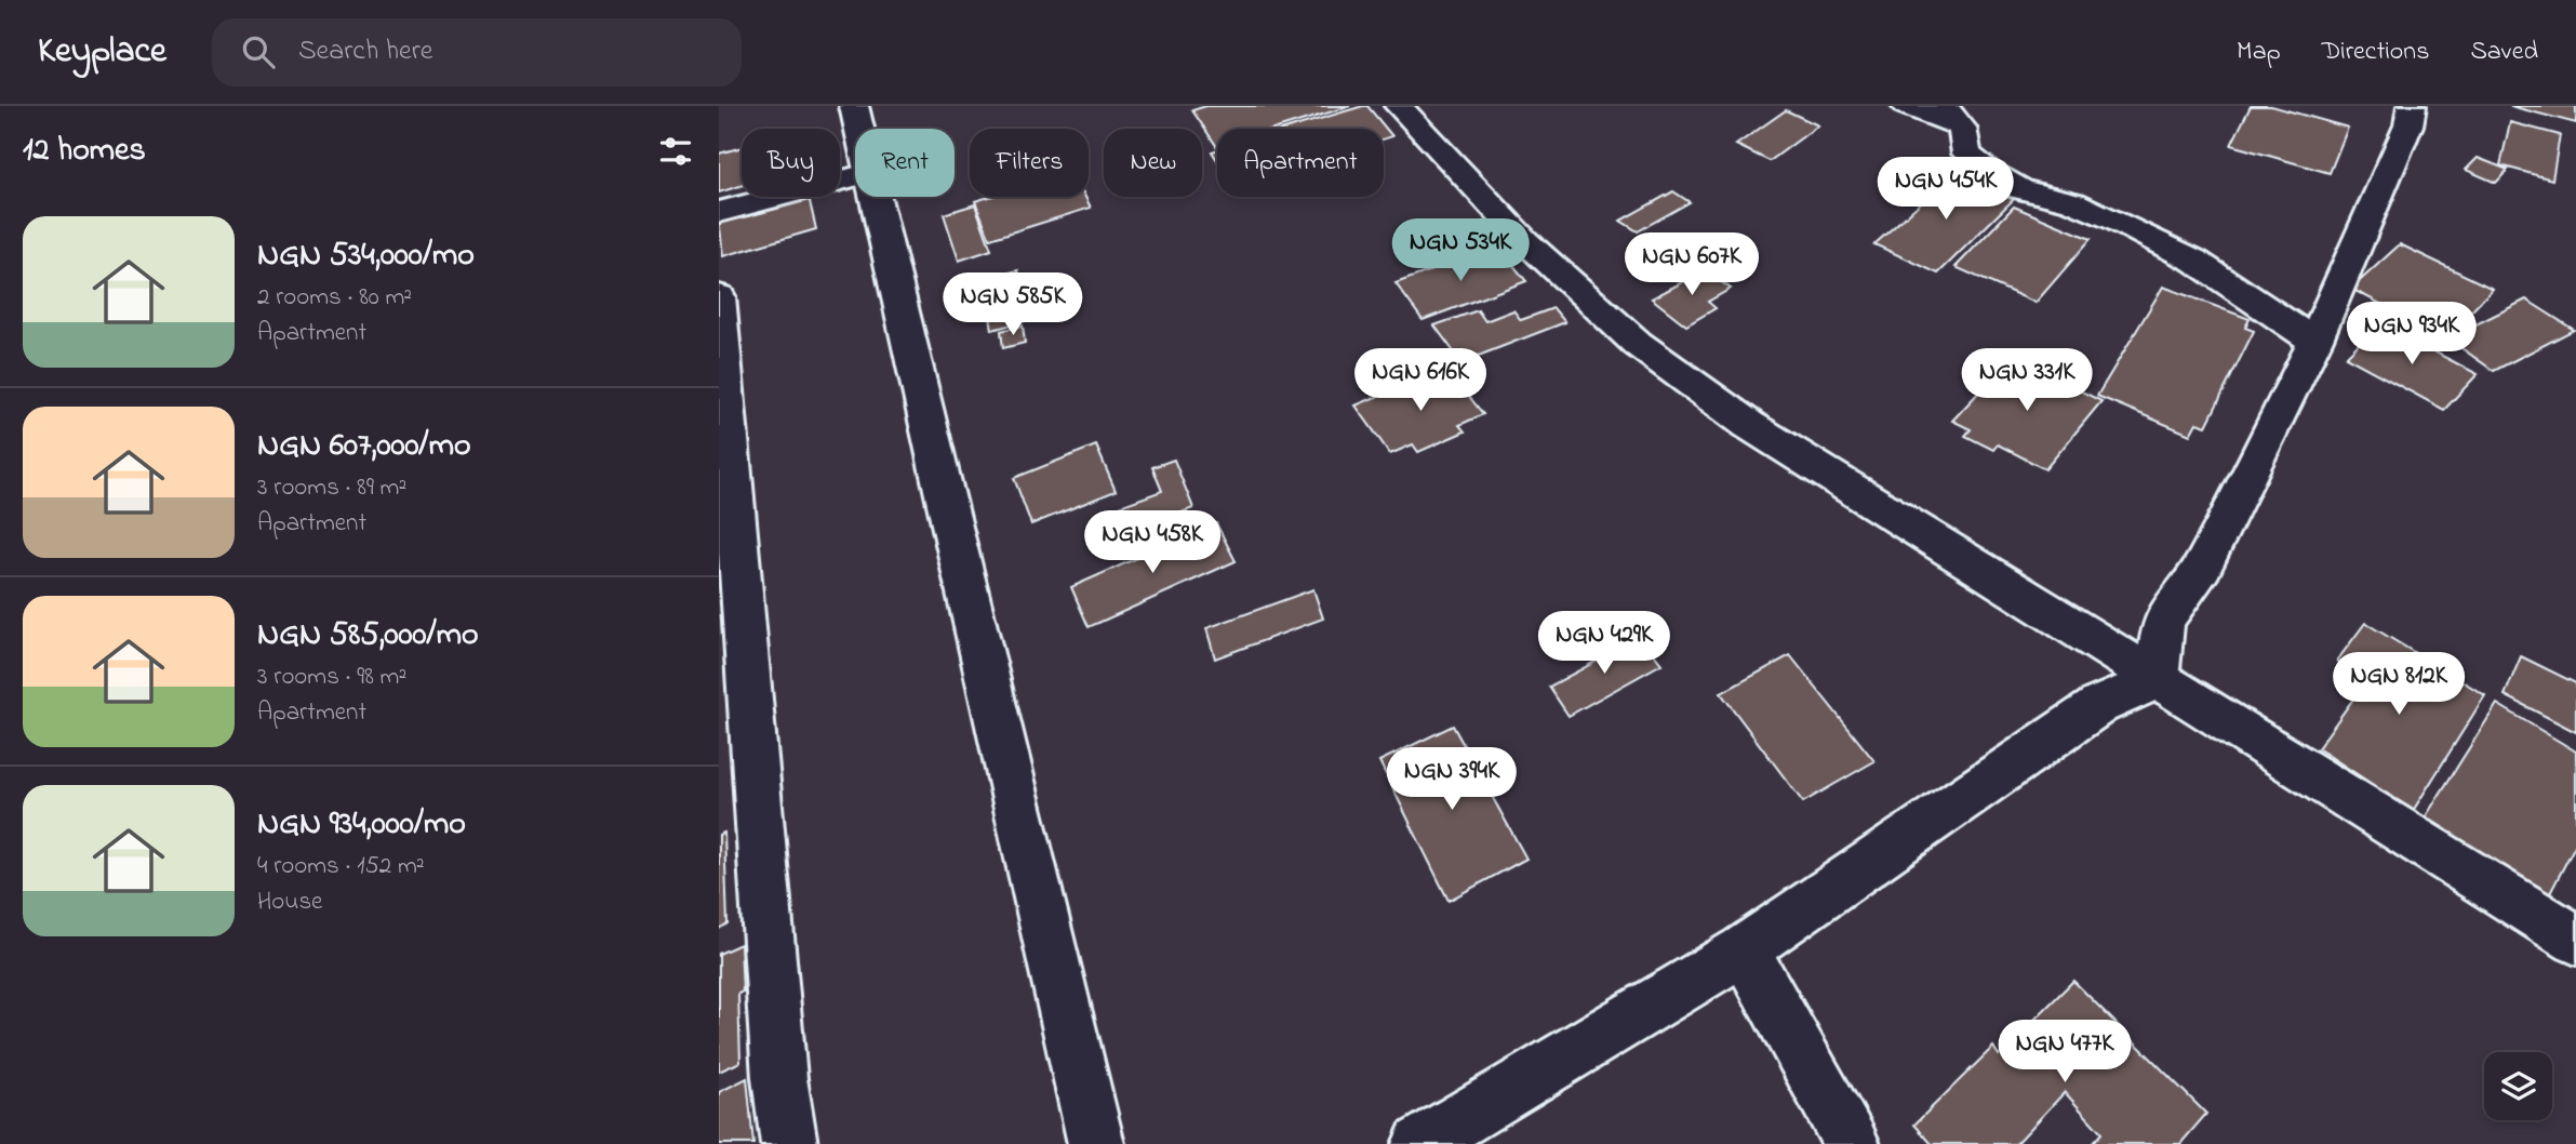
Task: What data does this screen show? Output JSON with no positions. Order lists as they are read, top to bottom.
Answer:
{
  "page": {
    "header": "Keyplace",
    "search": "Search here",
    "nav": ["Map", "Directions", "Saved"],
    "heading": "12 homes",
    "chip": [
      "Buy",
      "Rent",
      "Filters",
      "New",
      "Apartment"
    ],
    "price": [
      "NGN 454K",
      "NGN 534K",
      "NGN 607K",
      "NGN 585K",
      "NGN 934K",
      "NGN 616K",
      "NGN 331K",
      "NGN 458K",
      "NGN 429K",
      "NGN 812K",
      "NGN 394K",
      "NGN 477K"
    ],
    "list": [
      {
        "name": "NGN 534,000/mo",
        "note": "2 rooms · 80 m² · Apartment"
      },
      {
        "name": "NGN 607,000/mo",
        "note": "3 rooms · 89 m² · Apartment"
      },
      {
        "name": "NGN 585,000/mo",
        "note": "3 rooms · 98 m² · Apartment"
      },
      {
        "name": "NGN 934,000/mo",
        "note": "4 rooms · 152 m² · House"
      }
    ]
  }
}
